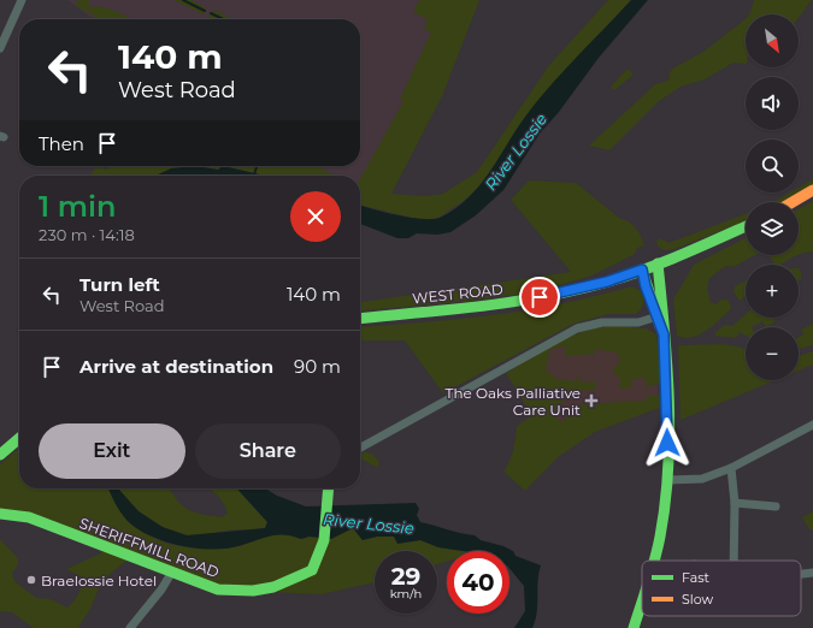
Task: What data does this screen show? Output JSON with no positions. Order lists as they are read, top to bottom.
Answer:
{
  "streets": {
    "main road": ["WEST ROAD", "SHERIFFMILL ROAD"]
  },
  "water": ["River Lossie"],
  "places": {
    "health": ["The Oaks Palliative Care Unit"],
    "other": ["Braelossie Hotel"]
  },
  "legend": ["Fast", "Slow"],
  "north": "bottom right",
  "page": {
    "map_buttons": ["+", "−"],
    "turn": ["140 m", "West Road"],
    "then": "Then",
    "heading": ["1 min", "230 m · 14:18"],
    "list": [
      {
        "name": "Turn left",
        "note": "West Road",
        "value": "140 m"
      },
      {
        "name": "Arrive at destination",
        "value": "90 m"
      }
    ],
    "buttons": ["Exit", "Share"],
    "speed": "29 km/h",
    "limit": "40"
  }
}
